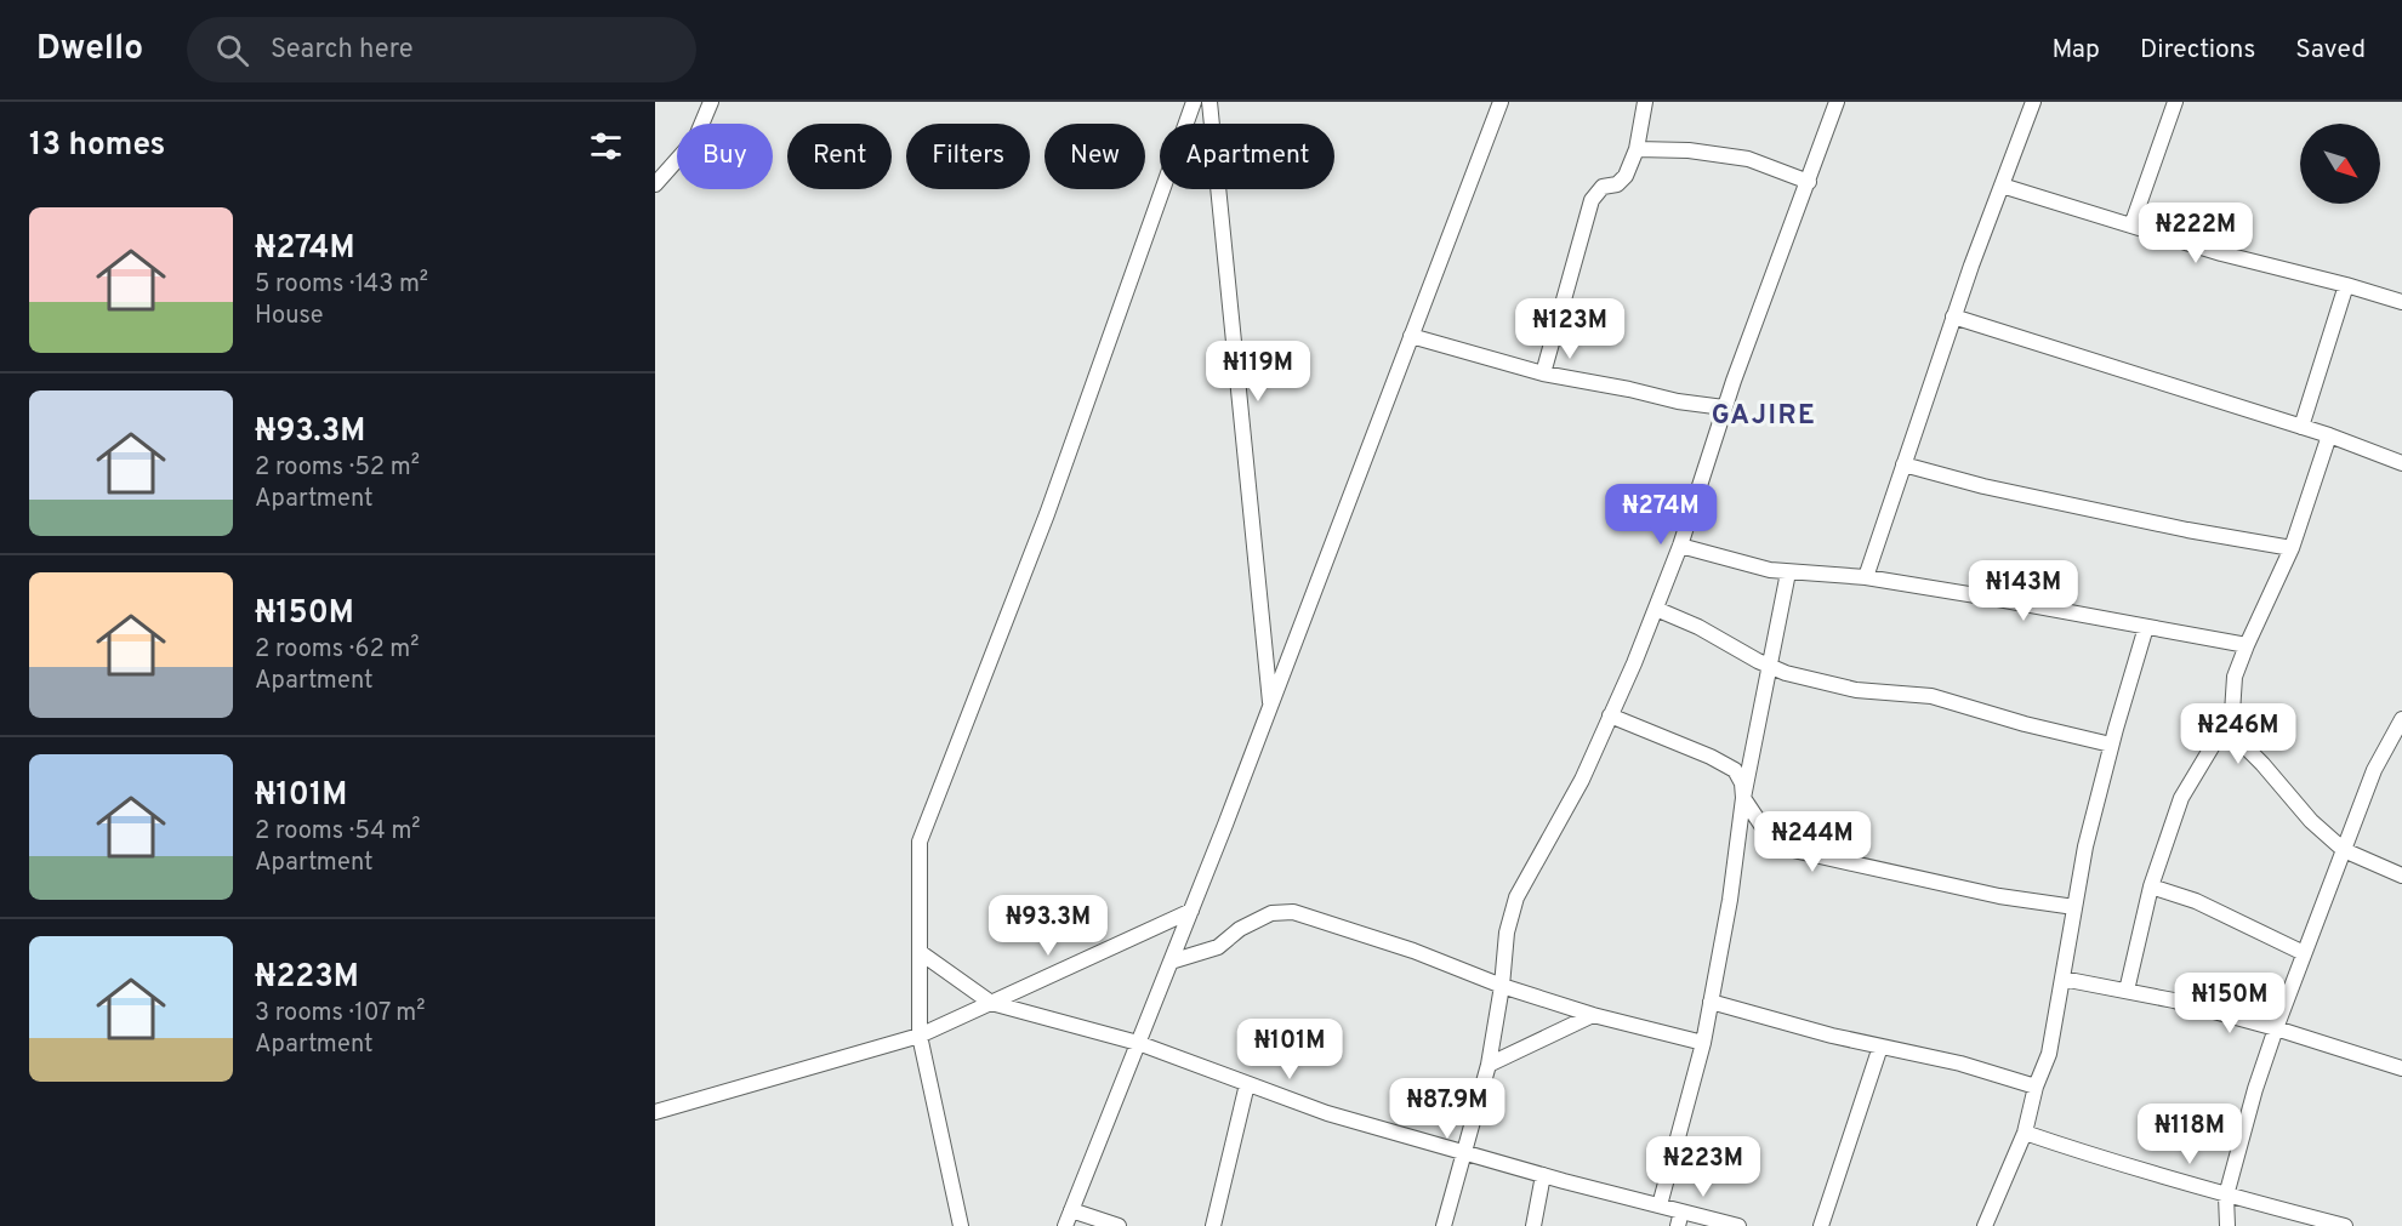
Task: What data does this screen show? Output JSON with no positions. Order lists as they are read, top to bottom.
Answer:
{
  "districts": ["GAJIRE"],
  "north": "bottom right",
  "page": {
    "header": "Dwello",
    "search": "Search here",
    "nav": ["Map", "Directions", "Saved"],
    "heading": "13 homes",
    "chip": [
      "Buy",
      "Rent",
      "Filters",
      "New",
      "Apartment"
    ],
    "list": [
      {
        "name": "₦274M",
        "note": "5 rooms · 143 m² · House"
      },
      {
        "name": "₦93.3M",
        "note": "2 rooms · 52 m² · Apartment"
      },
      {
        "name": "₦150M",
        "note": "2 rooms · 62 m² · Apartment"
      },
      {
        "name": "₦101M",
        "note": "2 rooms · 54 m² · Apartment"
      },
      {
        "name": "₦223M",
        "note": "3 rooms · 107 m² · Apartment"
      }
    ],
    "price": [
      "₦222M",
      "₦123M",
      "₦119M",
      "₦274M",
      "₦143M",
      "₦246M",
      "₦244M",
      "₦93.3M",
      "₦150M",
      "₦101M",
      "₦87.9M",
      "₦118M",
      "₦223M"
    ]
  }
}
